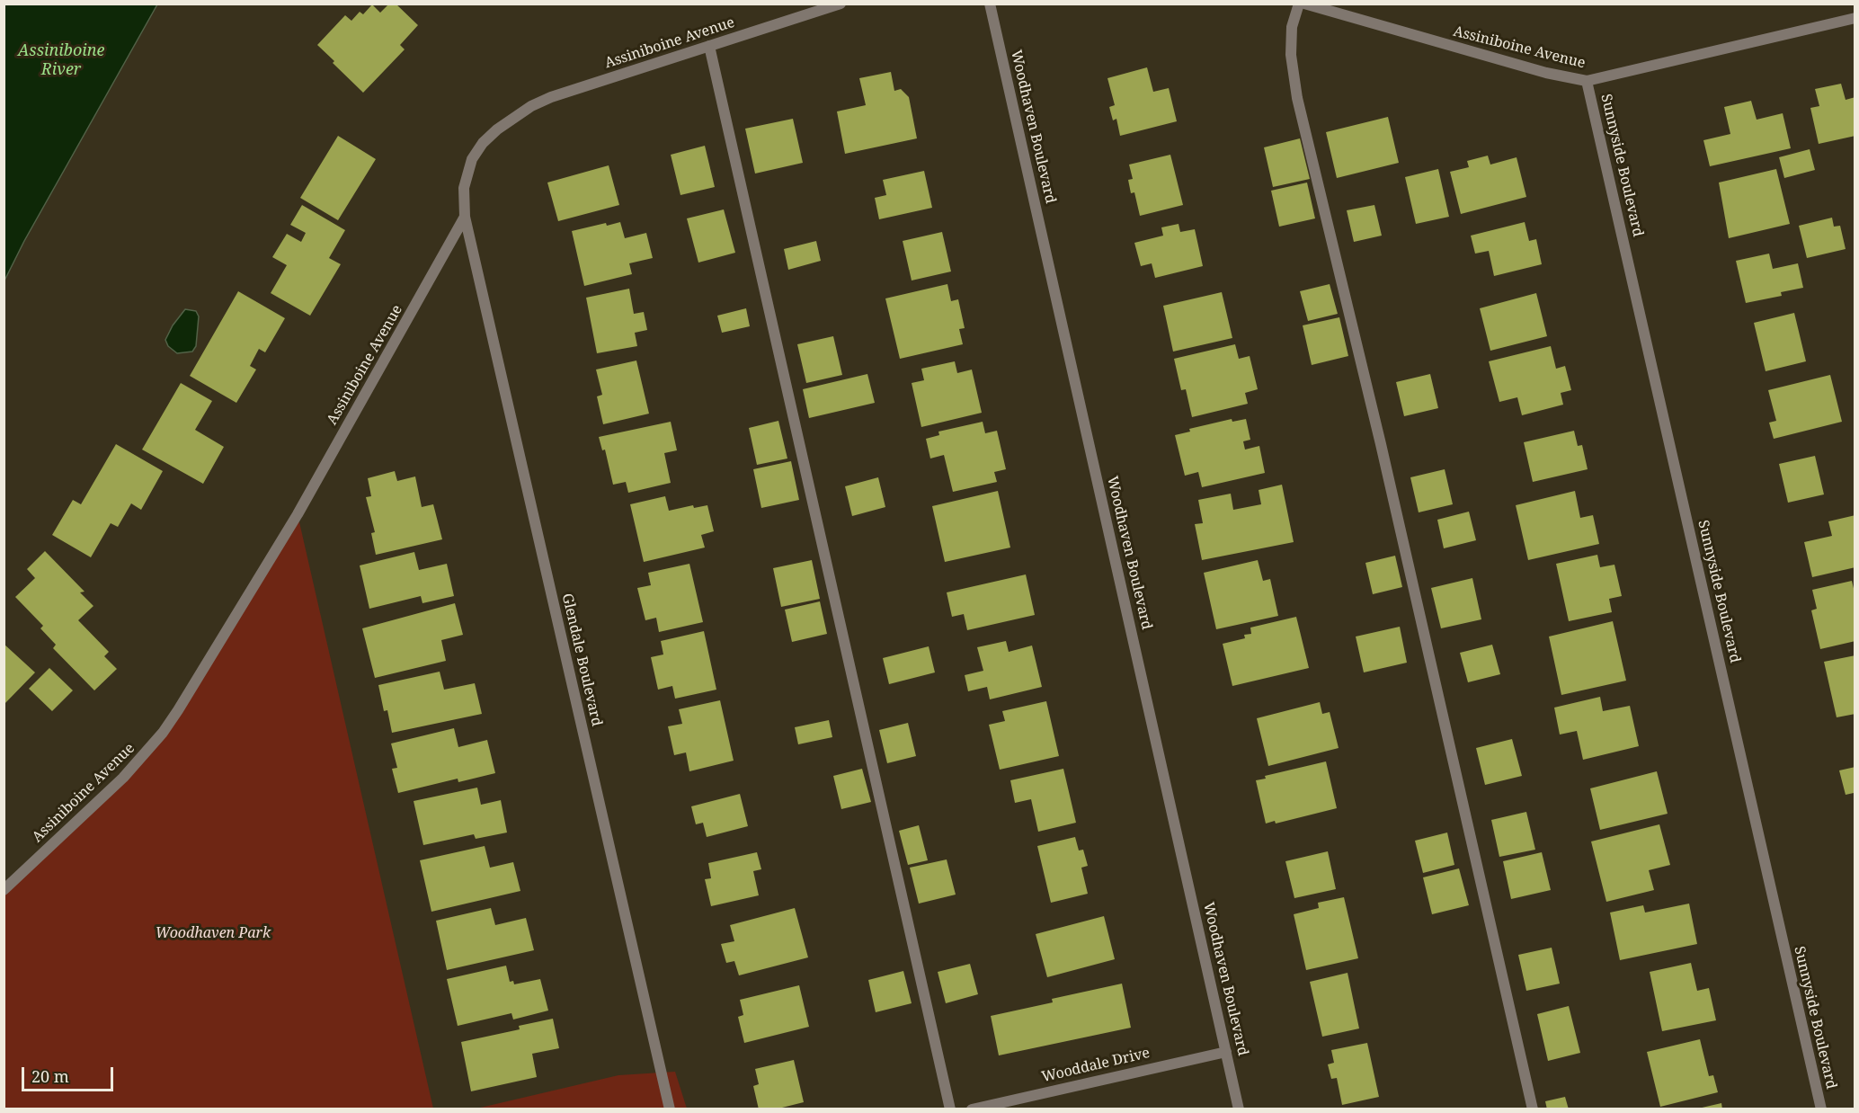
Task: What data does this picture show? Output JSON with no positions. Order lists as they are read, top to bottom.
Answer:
{
  "streets": {
    "street": [
      "Assiniboine Avenue",
      "Woodhaven Boulevard",
      "Sunnyside Boulevard",
      "Glendale Boulevard",
      "Wooddale Drive"
    ]
  },
  "crossings": [
    ["Assiniboine Avenue", "Sunnyside Boulevard"],
    ["Assiniboine Avenue", "Glendale Boulevard"],
    ["Woodhaven Boulevard", "Wooddale Drive"]
  ],
  "water": ["Assiniboine River"],
  "parks": ["Woodhaven Park"],
  "scale_bar": "20 m"
}
